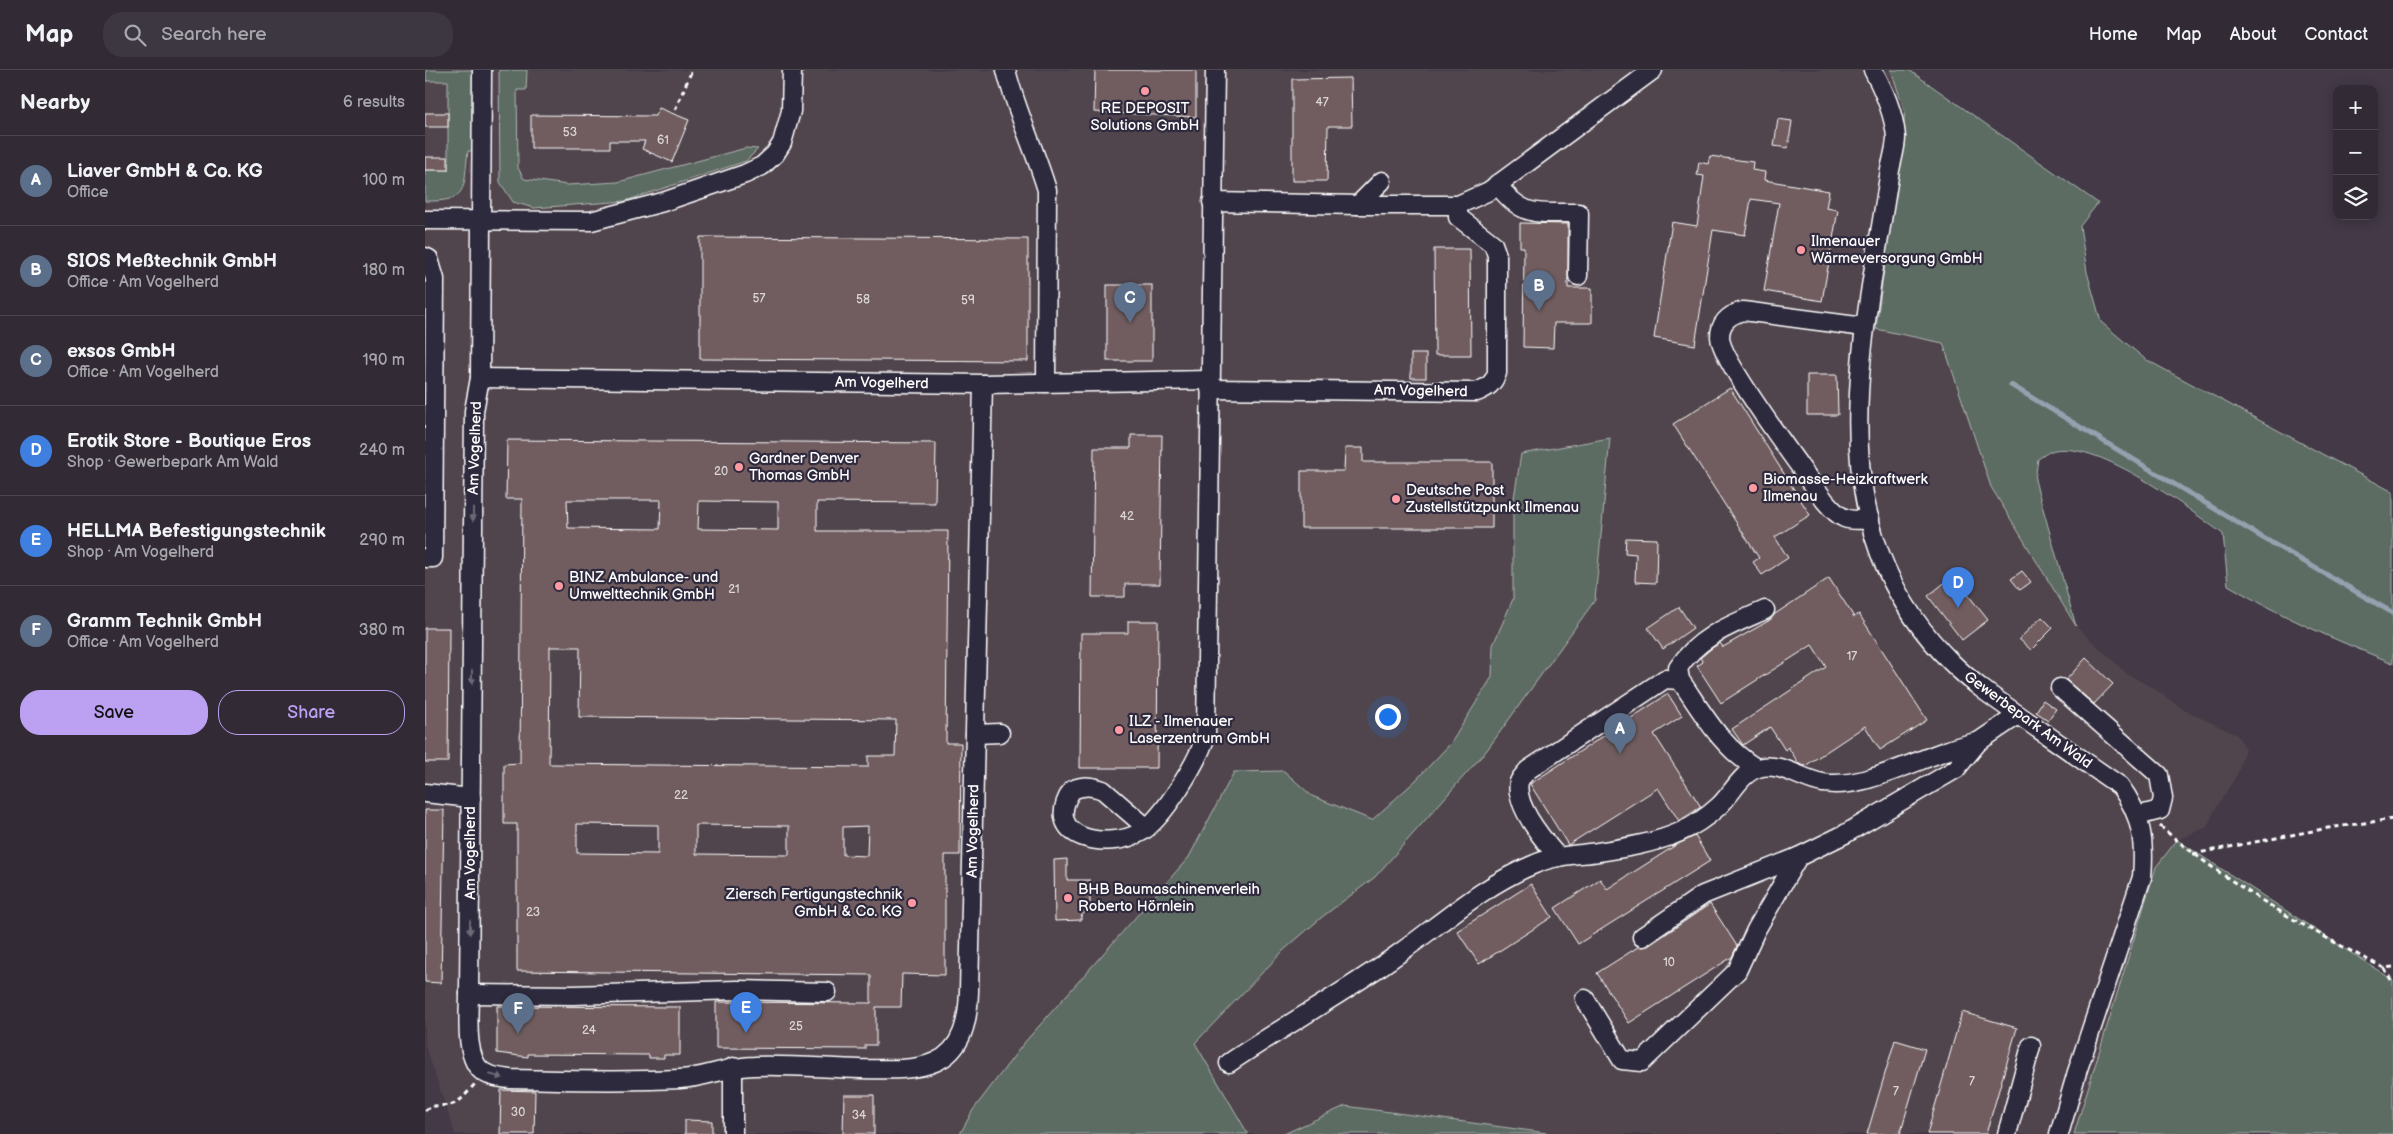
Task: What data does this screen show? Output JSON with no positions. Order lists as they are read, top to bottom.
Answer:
{
  "streets": {
    "street": ["Am Vogelherd", "Gewerbepark Am Wald"]
  },
  "places": [
    "RE DEPOSIT Solutions GmbH",
    "Ilmenauer Wärmeversorgung GmbH",
    "Gardner Denver Thomas GmbH",
    "Biomasse-Heizkraftwerk Ilmenau",
    "Deutsche Post Zustellstützpunkt Ilmenau",
    "BINZ Ambulance- und Umwelttechnik GmbH",
    "ILZ - Ilmenauer Laserzentrum GmbH",
    "BHB Baumaschinenverleih Roberto Hörnlein",
    "Ziersch Fertigungstechnik GmbH & Co. KG"
  ],
  "house_numbers": [
    "47",
    "53",
    "61",
    "57",
    "58",
    "59",
    "20",
    "42",
    "21",
    "17",
    "22",
    "23",
    "10",
    "25",
    "24",
    "7",
    "7",
    "30",
    "34"
  ],
  "page": {
    "header": "Map",
    "search": "Search here",
    "nav": [
      "Home",
      "Map",
      "About",
      "Contact"
    ],
    "heading": ["Nearby", "6 results"],
    "map_buttons": ["+", "−"],
    "list": [
      {
        "mark": "A",
        "name": "Liaver GmbH & Co. KG",
        "note": "Office",
        "value": "100 m"
      },
      {
        "mark": "B",
        "name": "SIOS Meßtechnik GmbH",
        "note": "Office · Am Vogelherd",
        "value": "180 m"
      },
      {
        "mark": "C",
        "name": "exsos GmbH",
        "note": "Office · Am Vogelherd",
        "value": "190 m"
      },
      {
        "mark": "D",
        "name": "Erotik Store - Boutique Eros",
        "note": "Shop · Gewerbepark Am Wald",
        "value": "240 m"
      },
      {
        "mark": "E",
        "name": "HELLMA Befestigungstechnik",
        "note": "Shop · Am Vogelherd",
        "value": "290 m"
      },
      {
        "mark": "F",
        "name": "Gramm Technik GmbH",
        "note": "Office · Am Vogelherd",
        "value": "380 m"
      }
    ],
    "pins": [
      "B",
      "C",
      "D",
      "A",
      "E",
      "F"
    ],
    "buttons": ["Save", "Share"]
  }
}
